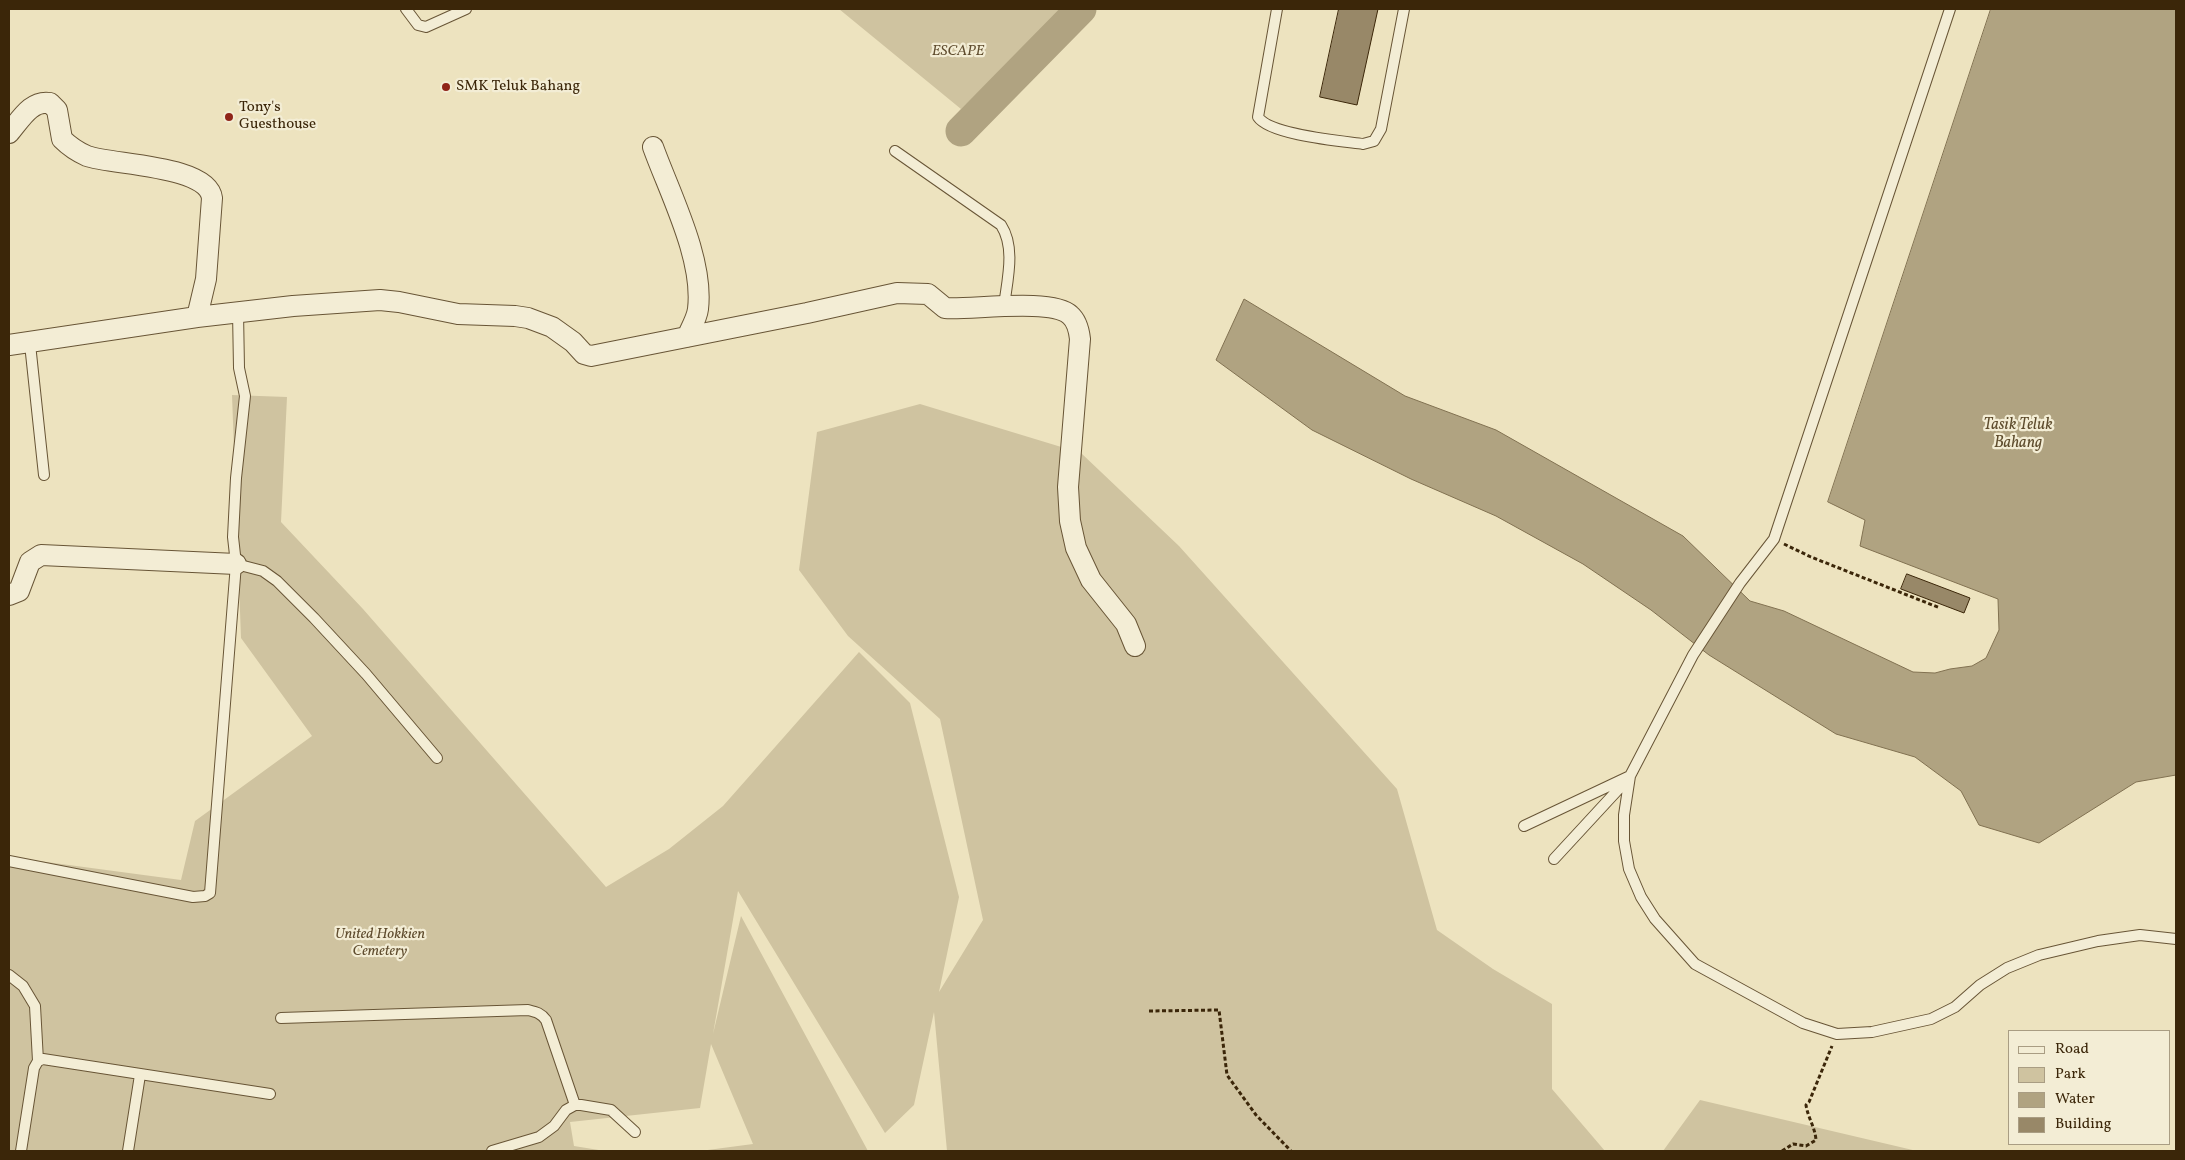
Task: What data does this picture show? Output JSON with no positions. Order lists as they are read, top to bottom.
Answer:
{
  "water": ["Tasik Teluk Bahang"],
  "parks": ["ESCAPE", "United Hokkien Cemetery"],
  "places": ["SMK Teluk Bahang", "Tony's Guesthouse"],
  "legend": [
    "Road",
    "Park",
    "Water",
    "Building"
  ]
}
